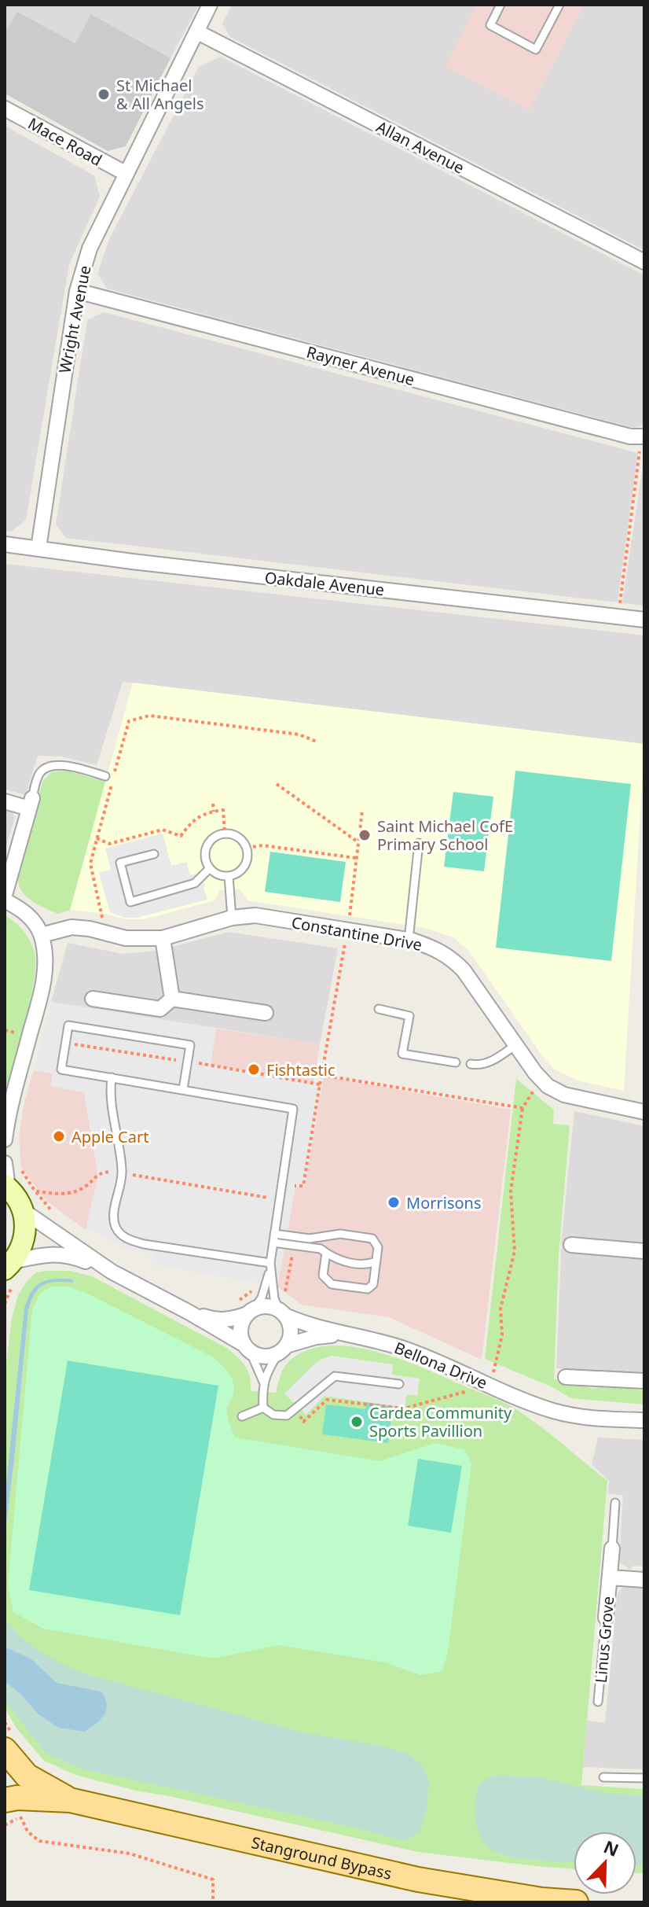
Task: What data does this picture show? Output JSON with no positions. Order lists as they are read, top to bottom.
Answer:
{
  "streets": {
    "main road": ["Stanground Bypass"],
    "street": [
      "Mace Road",
      "Allan Avenue",
      "Wright Avenue",
      "Rayner Avenue",
      "Oakdale Avenue",
      "Constantine Drive",
      "Bellona Drive",
      "Linus Grove"
    ]
  },
  "crossings": [
    ["Mace Road", "Wright Avenue"],
    ["Allan Avenue", "Wright Avenue"],
    ["Wright Avenue", "Rayner Avenue"],
    ["Wright Avenue", "Oakdale Avenue"]
  ],
  "places": [
    "St Michael & All Angels",
    "Saint Michael CofE Primary School",
    "Fishtastic",
    "Apple Cart",
    "Morrisons",
    "Cardea Community Sports Pavillion"
  ],
  "north": "top right"
}
